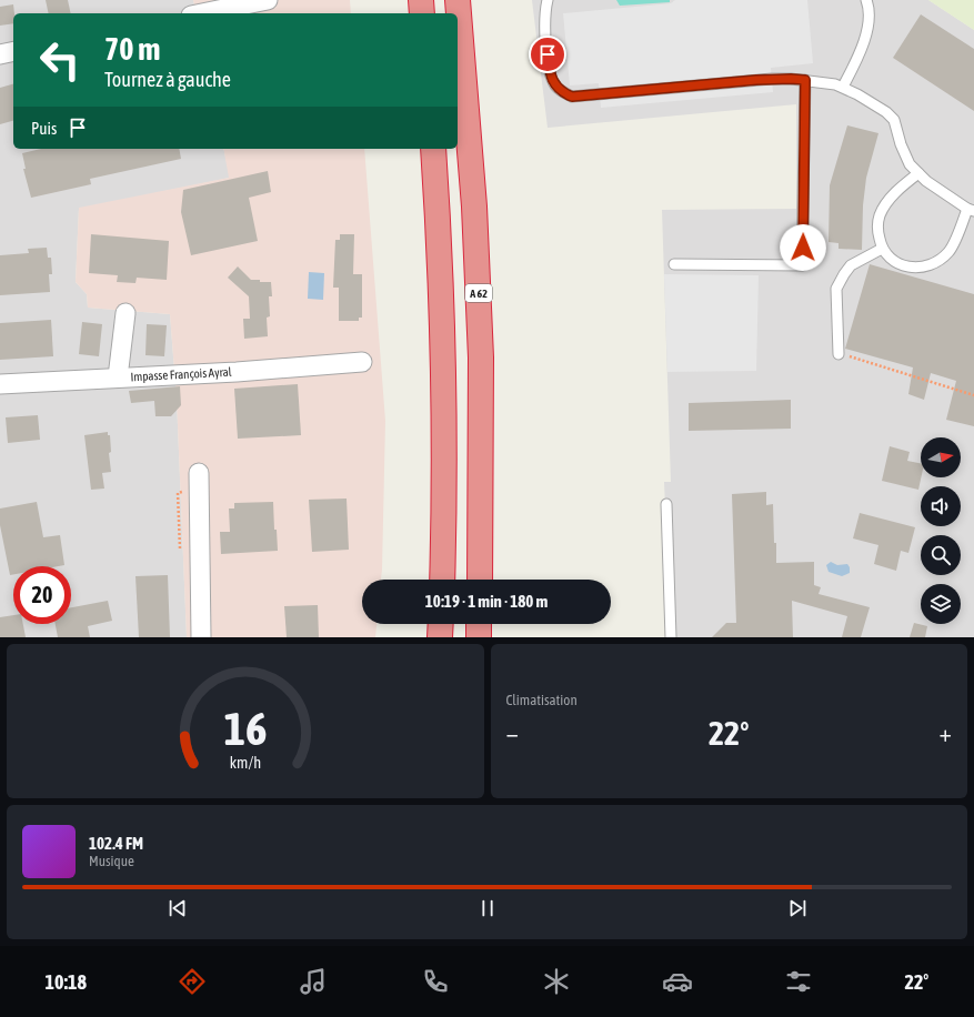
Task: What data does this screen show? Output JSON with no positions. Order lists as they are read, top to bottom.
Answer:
{
  "streets": {
    "highway": ["A 62"],
    "street": ["Impasse François Ayral"]
  },
  "north": "right",
  "page": {
    "turn": ["70 m", "Tournez à gauche"],
    "then": "Puis",
    "limit": "20",
    "trip": "10:19 · 1 min · 180 m",
    "tile": "Climatisation",
    "heat": ["−", "22°", "+"],
    "song": ["102.4 FM", "Musique"],
    "tabs": ["10:18", "22°"],
    "gauge": ["16", "km/h"]
  }
}
